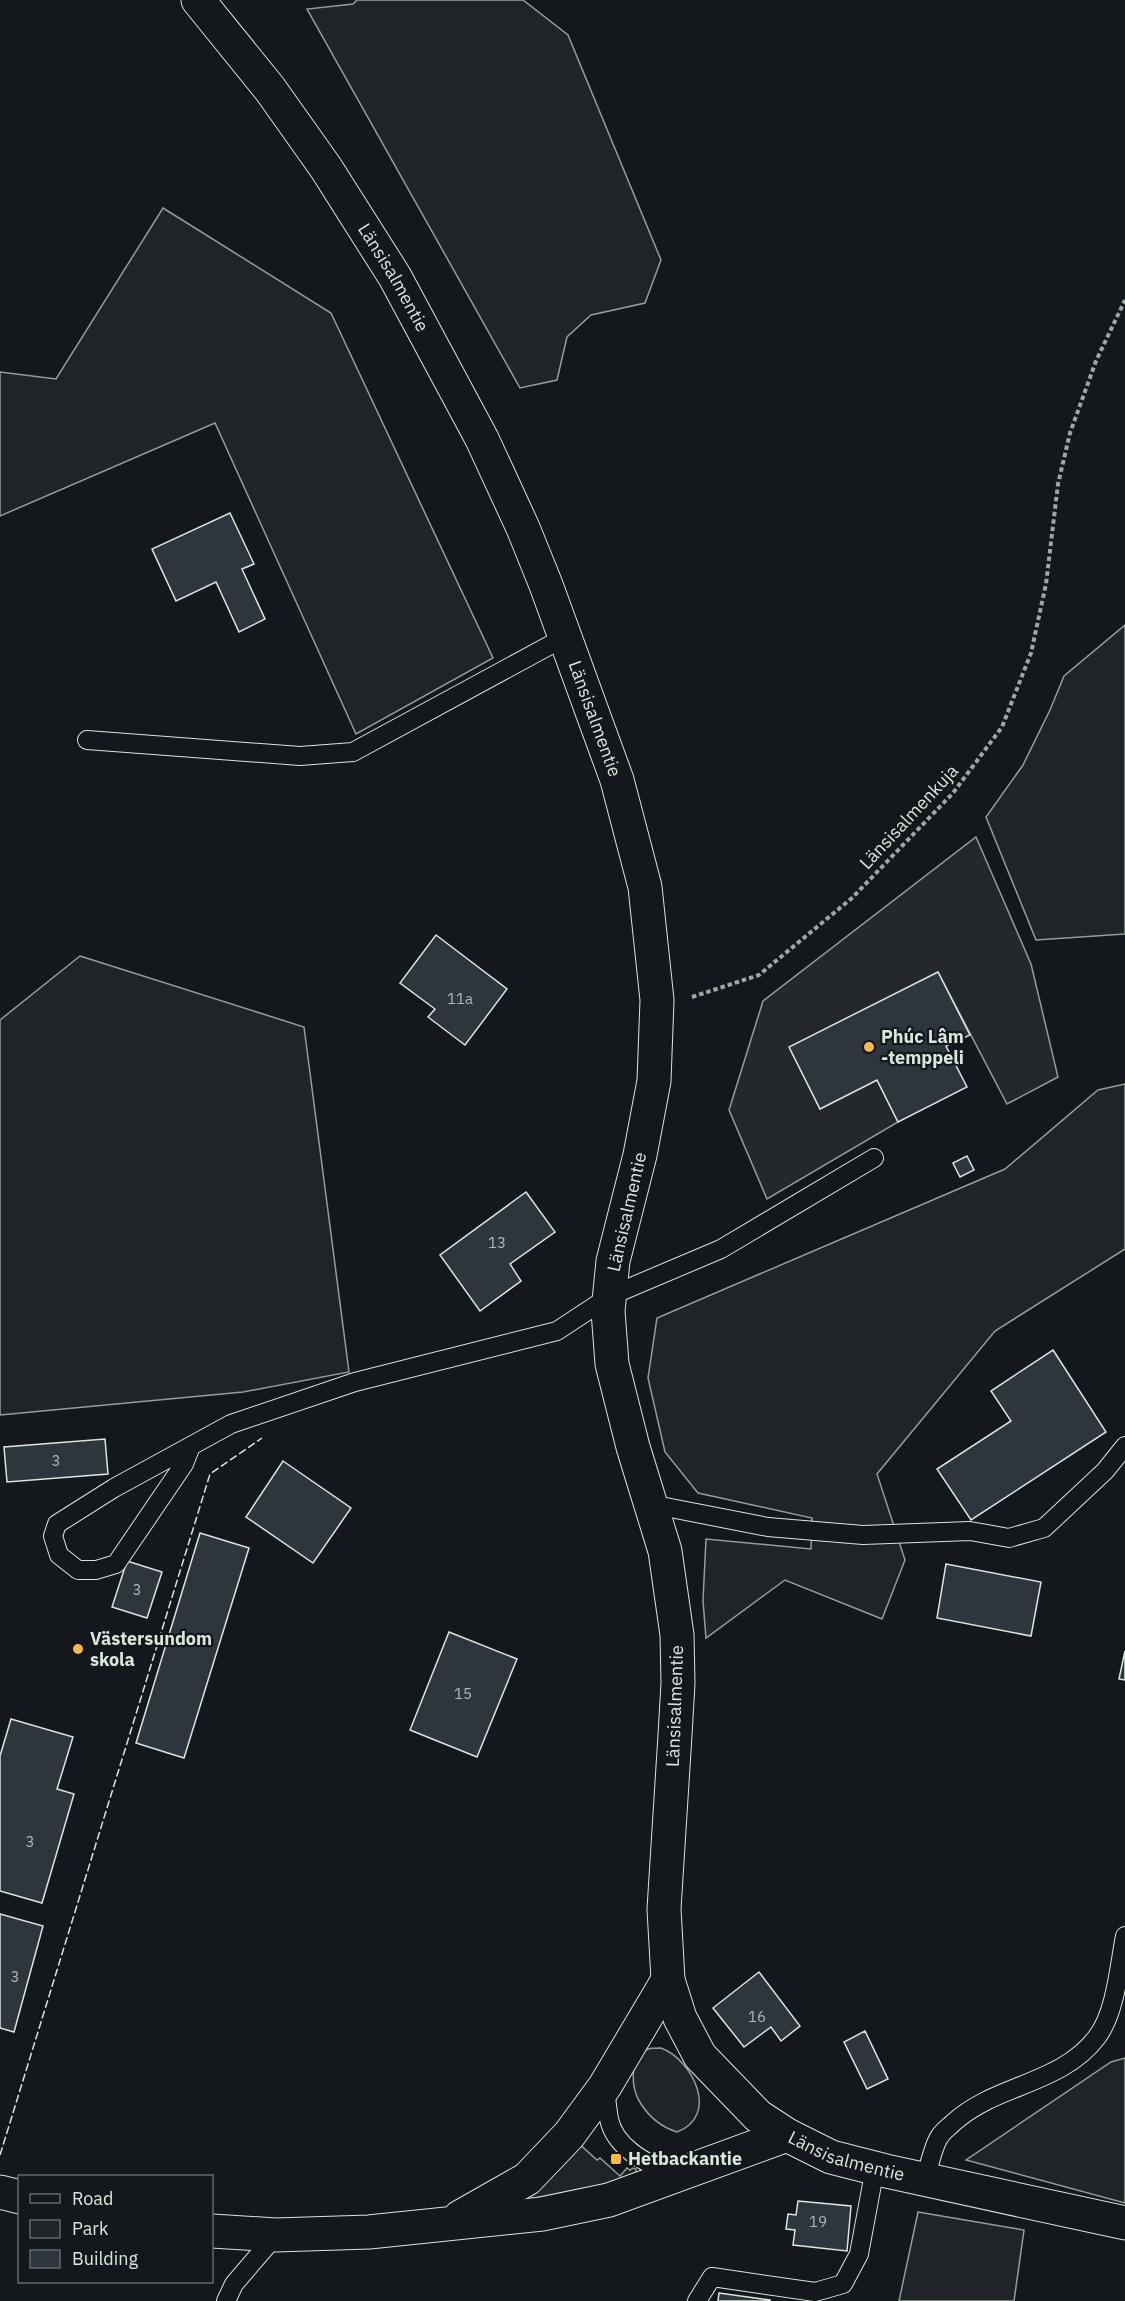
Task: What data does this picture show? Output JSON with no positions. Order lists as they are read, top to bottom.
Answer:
{
  "streets": {
    "street": ["Länsisalmentie"],
    "path": ["Länsisalmenkuja"]
  },
  "crossings": [
    ["Länsisalmentie", "Länsisalmenkuja"]
  ],
  "places": {
    "other": ["Phúc Lâm -temppeli", "Västersundom skola"],
    "transit": ["Hetbackantie"]
  },
  "house_numbers": [
    "11a",
    "13",
    "3",
    "3",
    "15",
    "3",
    "3",
    "16",
    "19"
  ],
  "legend": ["Road", "Park", "Building"]
}
